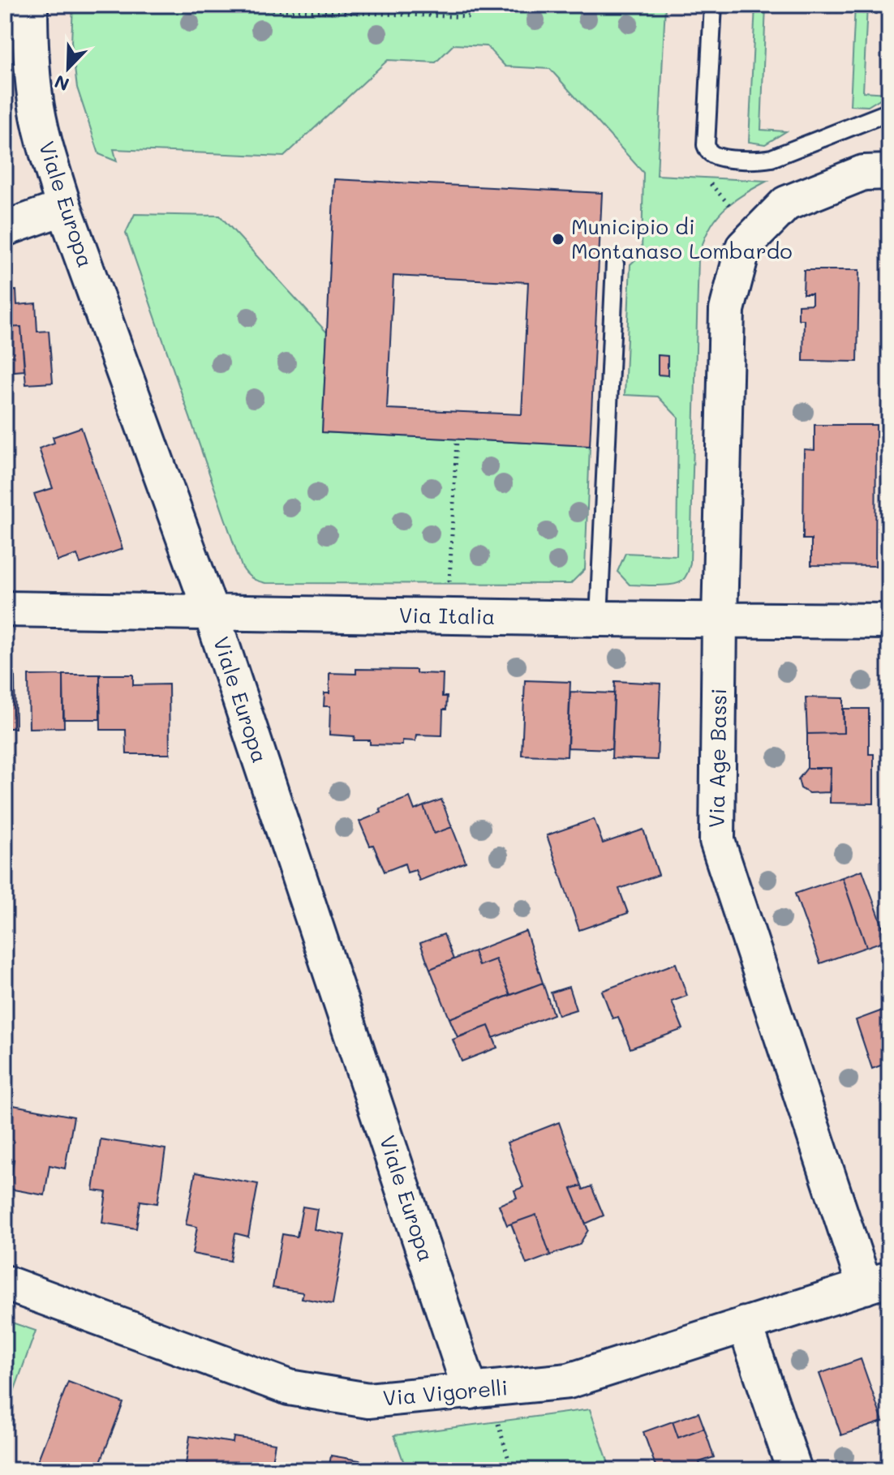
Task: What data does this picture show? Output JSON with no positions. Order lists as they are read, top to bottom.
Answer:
{
  "streets": {
    "street": [
      "Viale Europa",
      "Via Italia",
      "Via Age Bassi",
      "Via Vigorelli"
    ]
  },
  "crossings": [
    ["Viale Europa", "Via Italia"],
    ["Viale Europa", "Via Vigorelli"],
    ["Via Italia", "Via Age Bassi"],
    ["Via Age Bassi", "Via Vigorelli"]
  ],
  "places": ["Municipio di Montanaso Lombardo"],
  "north": "bottom left"
}
